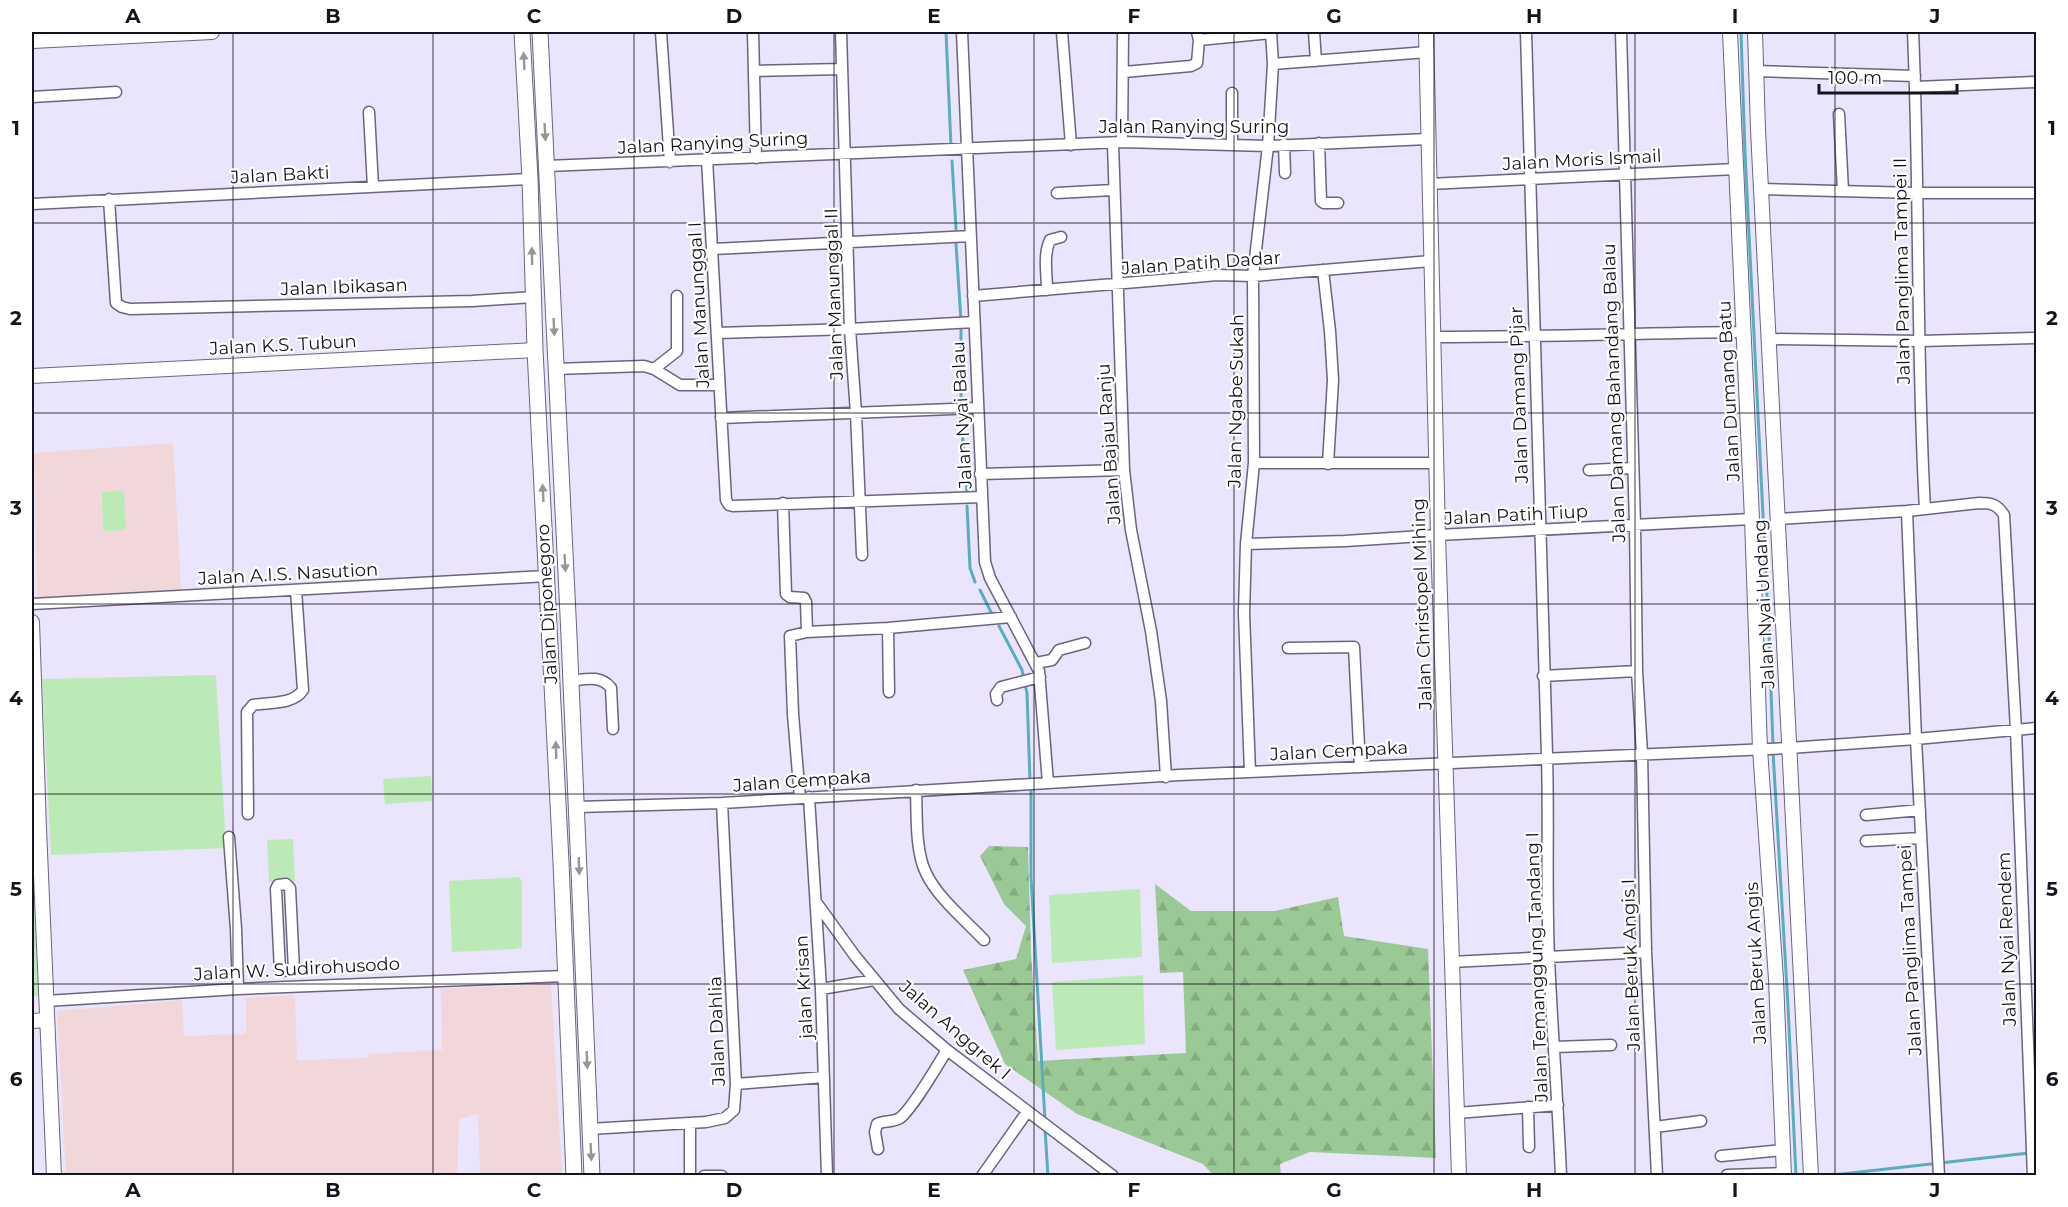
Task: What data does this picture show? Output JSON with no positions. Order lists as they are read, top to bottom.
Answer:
{
  "streets": {
    "main road": ["Jalan Diponegoro"],
    "street": [
      "Jalan Ranying Suring",
      "Jalan Moris Ismail",
      "Jalan Bakti",
      "Jalan Patih Dadar",
      "Jalan Panglima Tampei II",
      "Jalan Ibikasan",
      "Jalan Manunggal II",
      "Jalan Manunggal I",
      "Jalan K.S. Tubun",
      "Jalan Dumang Batu",
      "Jalan Damang Bahandang Balau",
      "Jalan Damang Pijar",
      "Jalan Ngabe Sukah",
      "Jalan Nyai Balau",
      "Jalan Bajau Ranju",
      "Jalan Patih Tiup",
      "Jalan A.I.S. Nasution",
      "Jalan Christopel Mihing",
      "Jalan Nyai Undang",
      "Jalan Cempaka",
      "Jalan Nyai Rendem",
      "Jalan Panglima Tampei",
      "Jalan Beruk Angis",
      "Jalan Beruk Angis I",
      "Jalan Temanggung Tandang I",
      "Jalan W. Sudirohusodo",
      "jalan Krisan",
      "Jalan Anggrek I",
      "Jalan Dahlia"
    ]
  },
  "crossings": [
    ["Jalan Ranying Suring", "Jalan Manunggal II"],
    ["Jalan Ranying Suring", "Jalan Manunggal I"],
    ["Jalan Ranying Suring", "Jalan Ngabe Sukah"],
    ["Jalan Ranying Suring", "Jalan Nyai Balau"],
    ["Jalan Ranying Suring", "Jalan Bajau Ranju"],
    ["Jalan Ranying Suring", "Jalan Diponegoro"],
    ["Jalan Ranying Suring", "Jalan Christopel Mihing"],
    ["Jalan Moris Ismail", "Jalan Dumang Batu"],
    ["Jalan Moris Ismail", "Jalan Damang Bahandang Balau"],
    ["Jalan Moris Ismail", "Jalan Damang Pijar"],
    ["Jalan Moris Ismail", "Jalan Christopel Mihing"],
    ["Jalan Bakti", "Jalan Ibikasan"],
    ["Jalan Bakti", "Jalan Diponegoro"],
    ["Jalan Patih Dadar", "Jalan Ngabe Sukah"],
    ["Jalan Patih Dadar", "Jalan Nyai Balau"],
    ["Jalan Patih Dadar", "Jalan Bajau Ranju"],
    ["Jalan Patih Dadar", "Jalan Christopel Mihing"],
    ["Jalan Panglima Tampei II", "Jalan Nyai Rendem"],
    ["Jalan Ibikasan", "Jalan Diponegoro"],
    ["Jalan K.S. Tubun", "Jalan Diponegoro"],
    ["Jalan Dumang Batu", "Jalan Patih Tiup"],
    ["Jalan Dumang Batu", "Jalan Cempaka"],
    ["Jalan Dumang Batu", "Jalan Beruk Angis"],
    ["Jalan Damang Bahandang Balau", "Jalan Patih Tiup"],
    ["Jalan Damang Bahandang Balau", "Jalan Cempaka"],
    ["Jalan Damang Bahandang Balau", "Jalan Beruk Angis I"],
    ["Jalan Damang Pijar", "Jalan Patih Tiup"],
    ["Jalan Damang Pijar", "Jalan Cempaka"],
    ["Jalan Damang Pijar", "Jalan Temanggung Tandang I"],
    ["Jalan Ngabe Sukah", "Jalan Patih Tiup"],
    ["Jalan Ngabe Sukah", "Jalan Cempaka"],
    ["Jalan Nyai Balau", "Jalan Cempaka"],
    ["Jalan Bajau Ranju", "Jalan Cempaka"],
    ["Jalan Patih Tiup", "Jalan Christopel Mihing"],
    ["Jalan A.I.S. Nasution", "Jalan Diponegoro"],
    ["Jalan Diponegoro", "Jalan Cempaka"],
    ["Jalan Diponegoro", "Jalan W. Sudirohusodo"],
    ["Jalan Diponegoro", "Jalan Dahlia"],
    ["Jalan Christopel Mihing", "Jalan Cempaka"],
    ["Jalan Nyai Undang", "Jalan Cempaka"],
    ["Jalan Nyai Undang", "Jalan Nyai Rendem"],
    ["Jalan Cempaka", "Jalan Nyai Rendem"],
    ["Jalan Cempaka", "Jalan Panglima Tampei"],
    ["Jalan Cempaka", "Jalan Beruk Angis"],
    ["Jalan Cempaka", "Jalan Beruk Angis I"],
    ["Jalan Cempaka", "Jalan Temanggung Tandang I"],
    ["Jalan Cempaka", "jalan Krisan"],
    ["Jalan Cempaka", "Jalan Dahlia"],
    ["jalan Krisan", "Jalan Anggrek I"]
  ],
  "scale_bar": "100 m",
  "grid": {
    "columns": [
      "A",
      "B",
      "C",
      "D",
      "E",
      "F",
      "G",
      "H",
      "I",
      "J"
    ],
    "rows": [
      "1",
      "2",
      "3",
      "4",
      "5",
      "6"
    ]
  }
}
